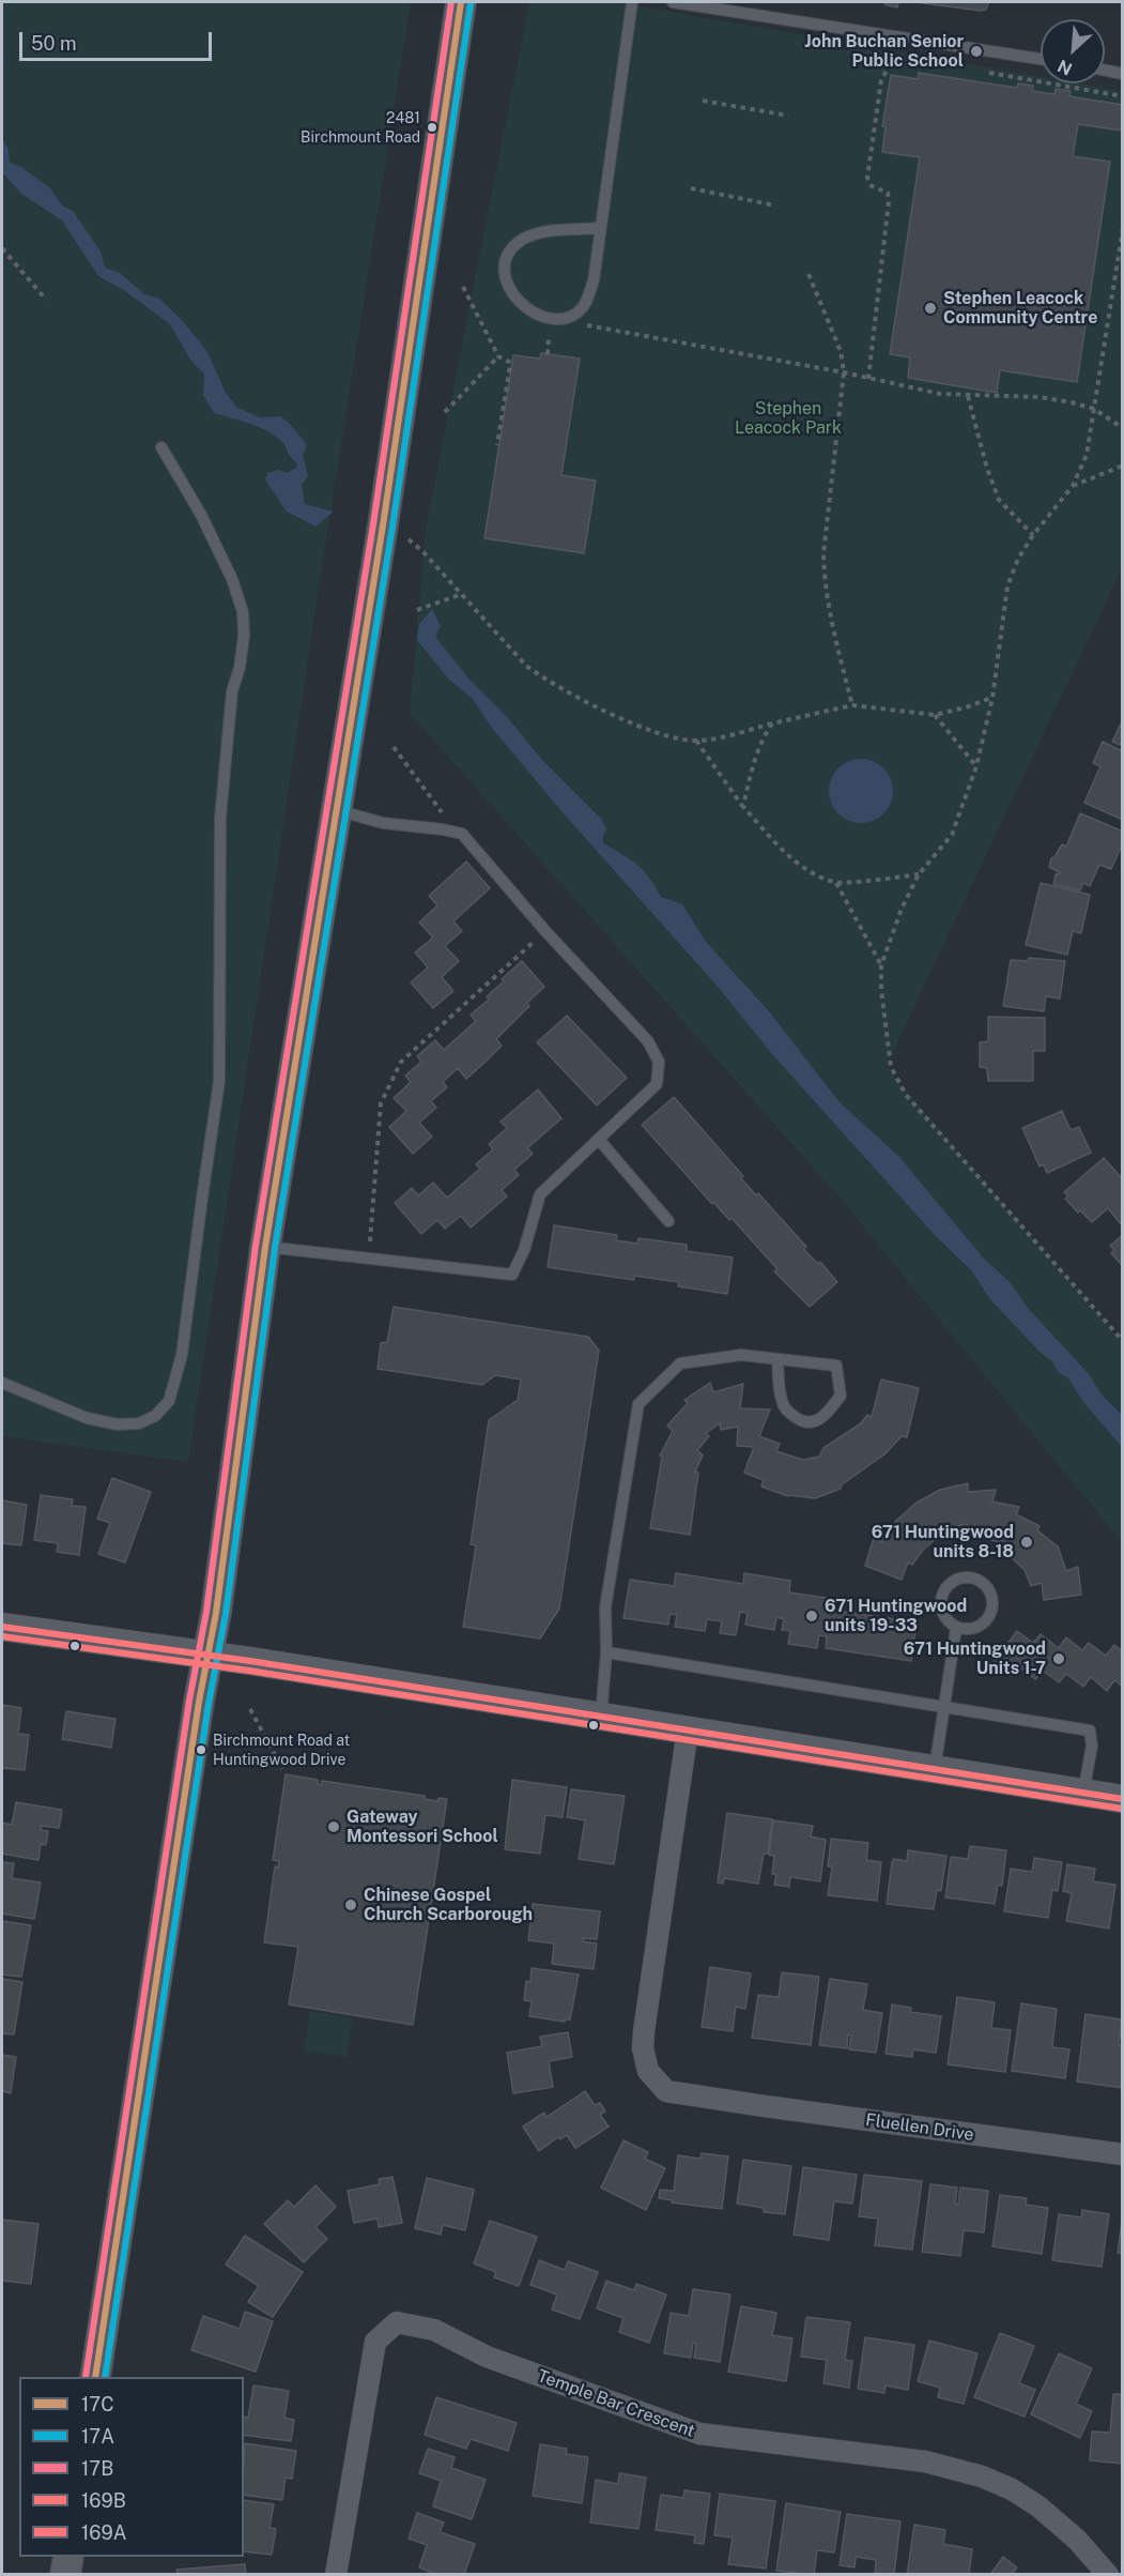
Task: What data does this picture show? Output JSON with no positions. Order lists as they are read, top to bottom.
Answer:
{
  "streets": {
    "street": ["Fluellen Drive", "Temple Bar Crescent"]
  },
  "parks": ["Stephen Leacock Park"],
  "places": [
    "John Buchan Senior Public School",
    "2481 Birchmount Road",
    "Stephen Leacock Community Centre",
    "671 Huntingwood units 8-18",
    "671 Huntingwood units 19-33",
    "671 Huntingwood Units 1-7",
    "Birchmount Road at Huntingwood Drive",
    "Gateway Montessori School",
    "Chinese Gospel Church Scarborough"
  ],
  "lines": [
    "transit line 17C",
    "transit line 17B",
    "transit line 17A",
    "transit line 169B",
    "transit line 169A"
  ],
  "legend": [
    "17C",
    "17A",
    "17B",
    "169B",
    "169A"
  ],
  "scale_bar": "50 m",
  "north": "bottom left"
}
